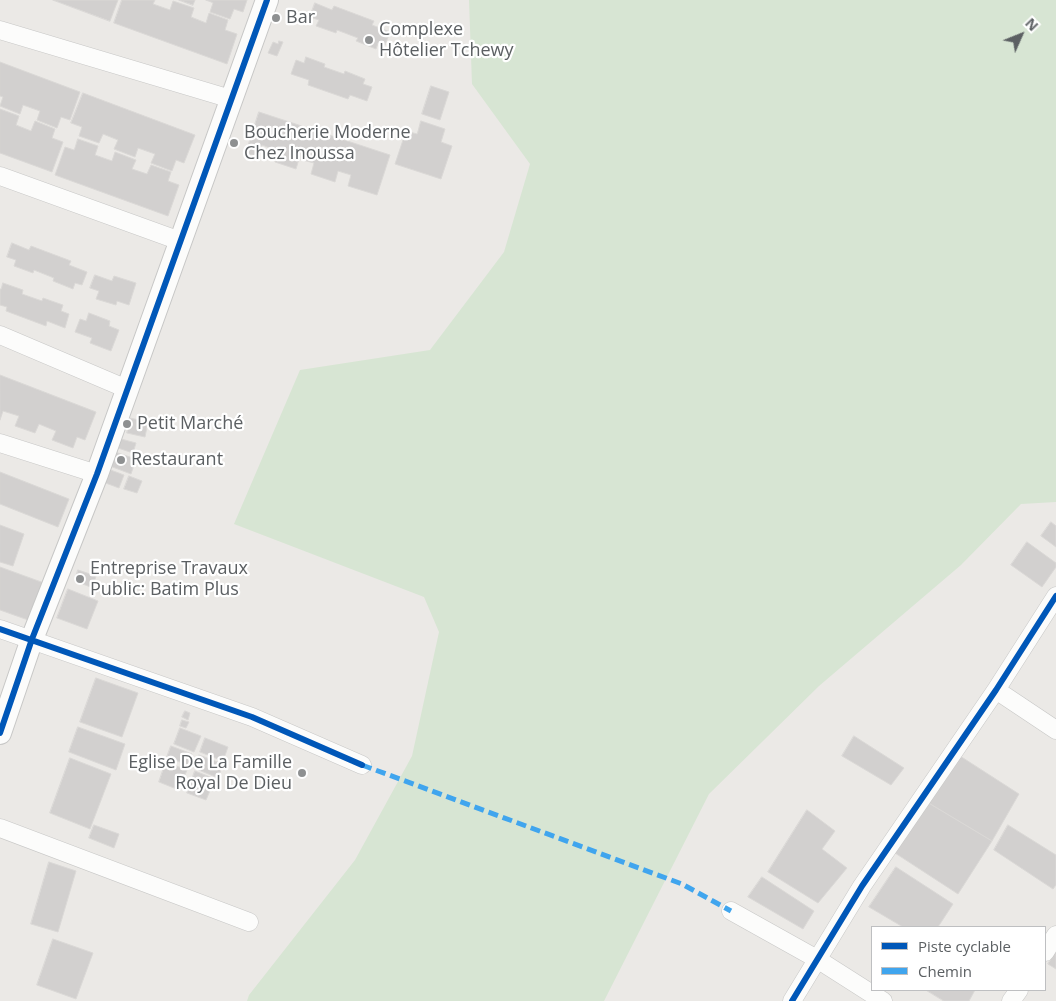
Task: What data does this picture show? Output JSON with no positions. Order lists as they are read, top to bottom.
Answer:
{
  "places": [
    "Bar",
    "Complexe Hôtelier Tchewy",
    "Boucherie Moderne Chez Inoussa",
    "Petit Marché",
    "Restaurant",
    "Entreprise Travaux Public: Batim Plus",
    "Eglise De La Famille Royal De Dieu"
  ],
  "legend": ["Piste cyclable", "Chemin"],
  "north": "top right"
}
